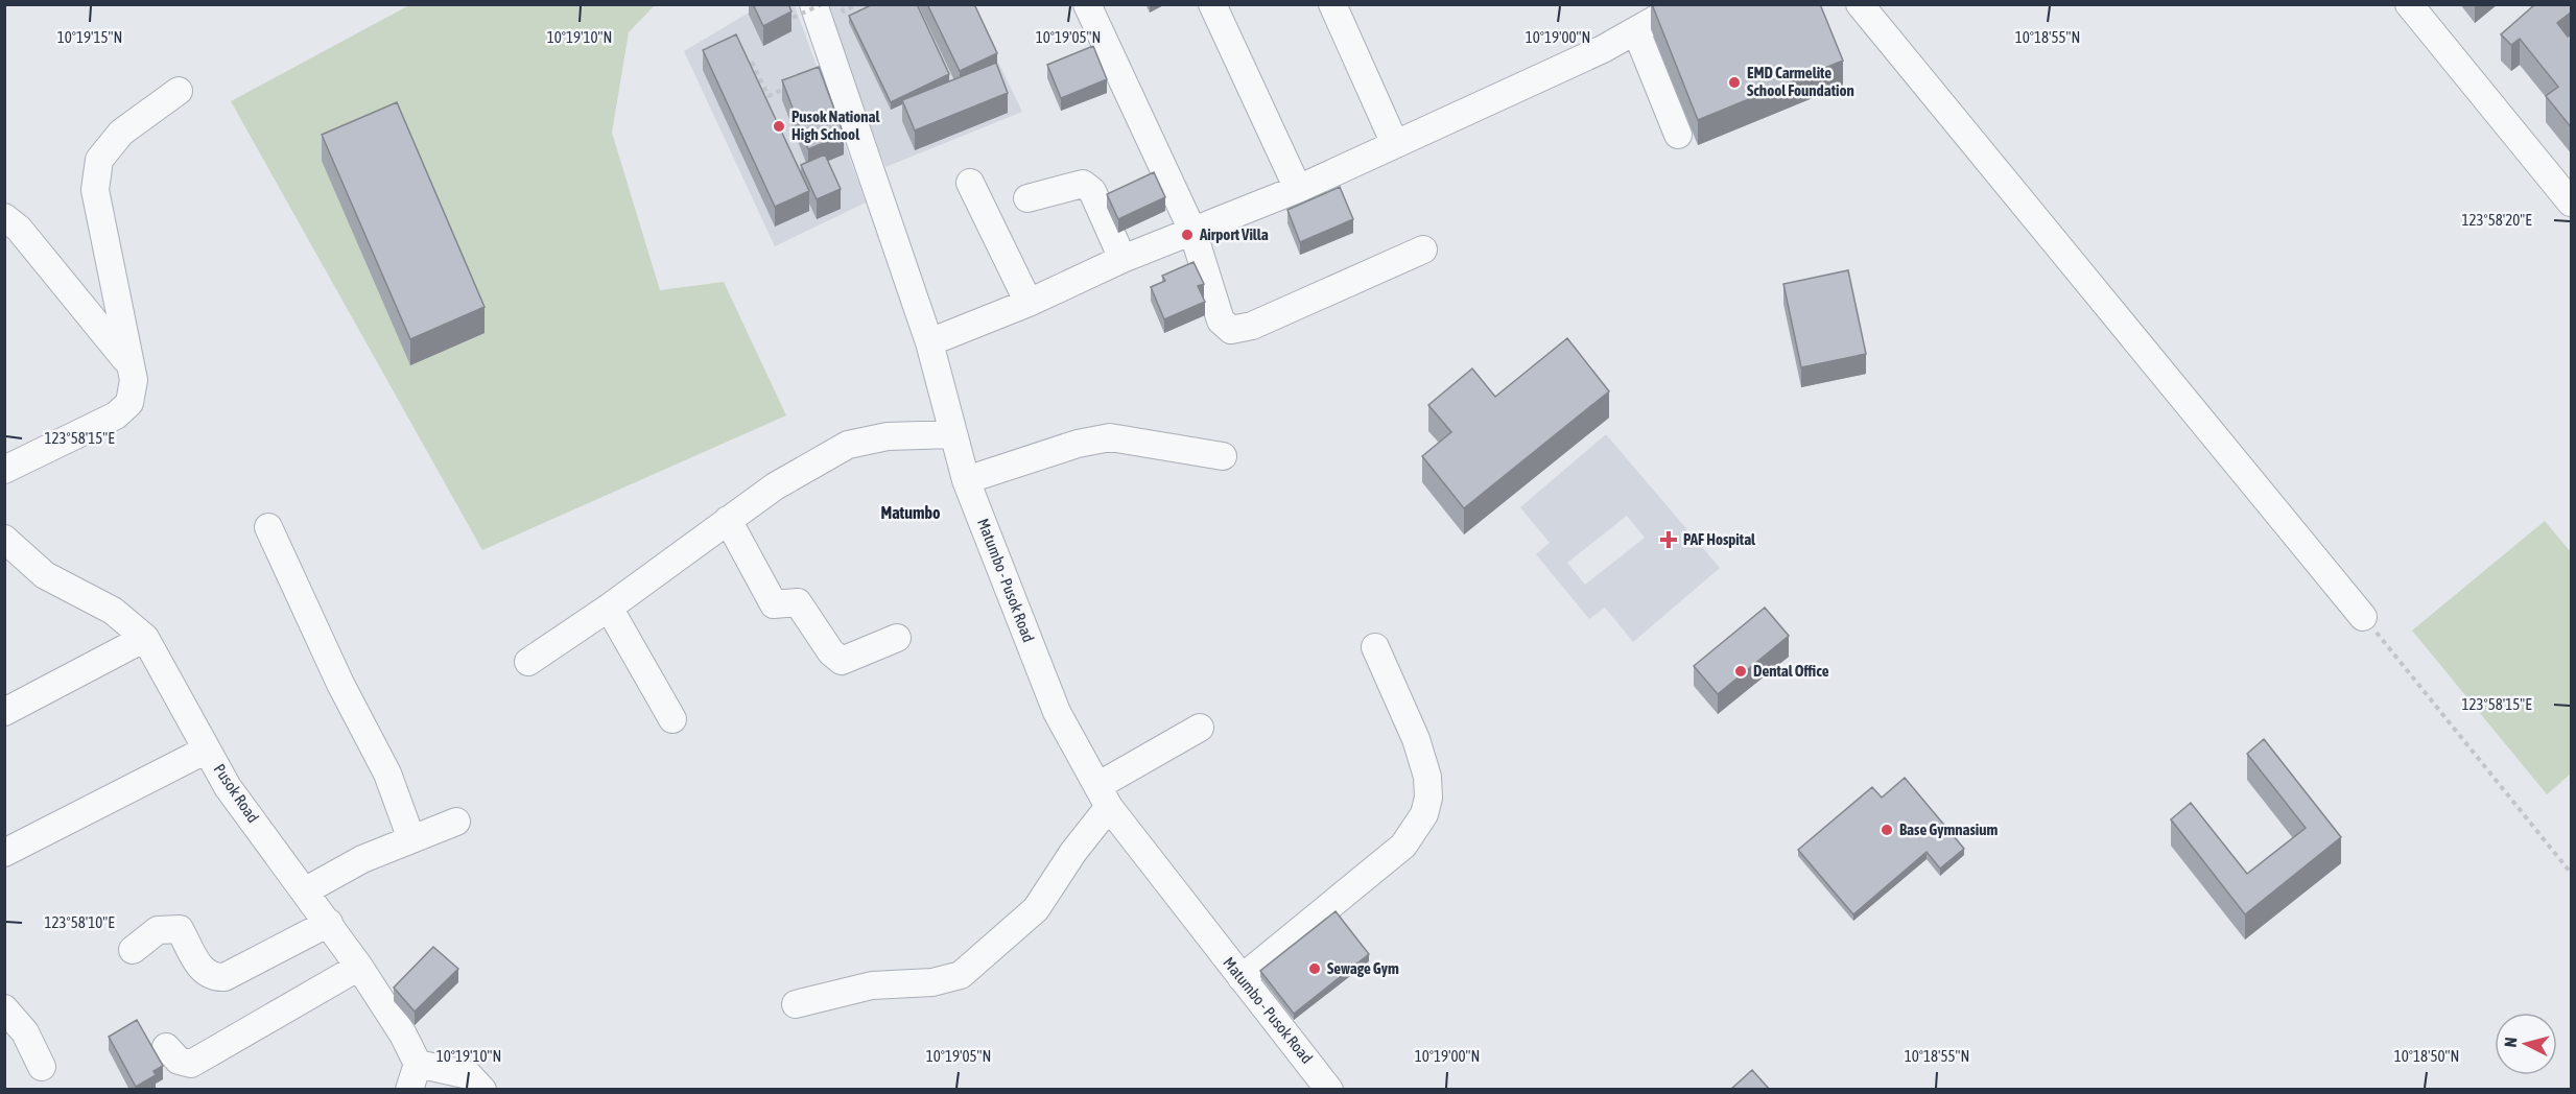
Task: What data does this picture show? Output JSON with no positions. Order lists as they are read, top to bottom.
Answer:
{
  "streets": {
    "street": ["Matumbo - Pusok Road", "Pusok Road"]
  },
  "districts": ["Matumbo"],
  "places": {
    "other": [
      "EMD Carmelite School Foundation",
      "Pusok National High School",
      "Airport Villa",
      "Dental Office",
      "Base Gymnasium",
      "Sewage Gym"
    ],
    "health": ["PAF Hospital"]
  },
  "north": "left",
  "coordinates": [
    "10°19'15\"N",
    "10°19'10\"N",
    "10°19'05\"N",
    "10°19'00\"N",
    "10°18'55\"N",
    "123°58'20\"E",
    "123°58'15\"E",
    "123°58'10\"E",
    "10°18'50\"N"
  ]
}
